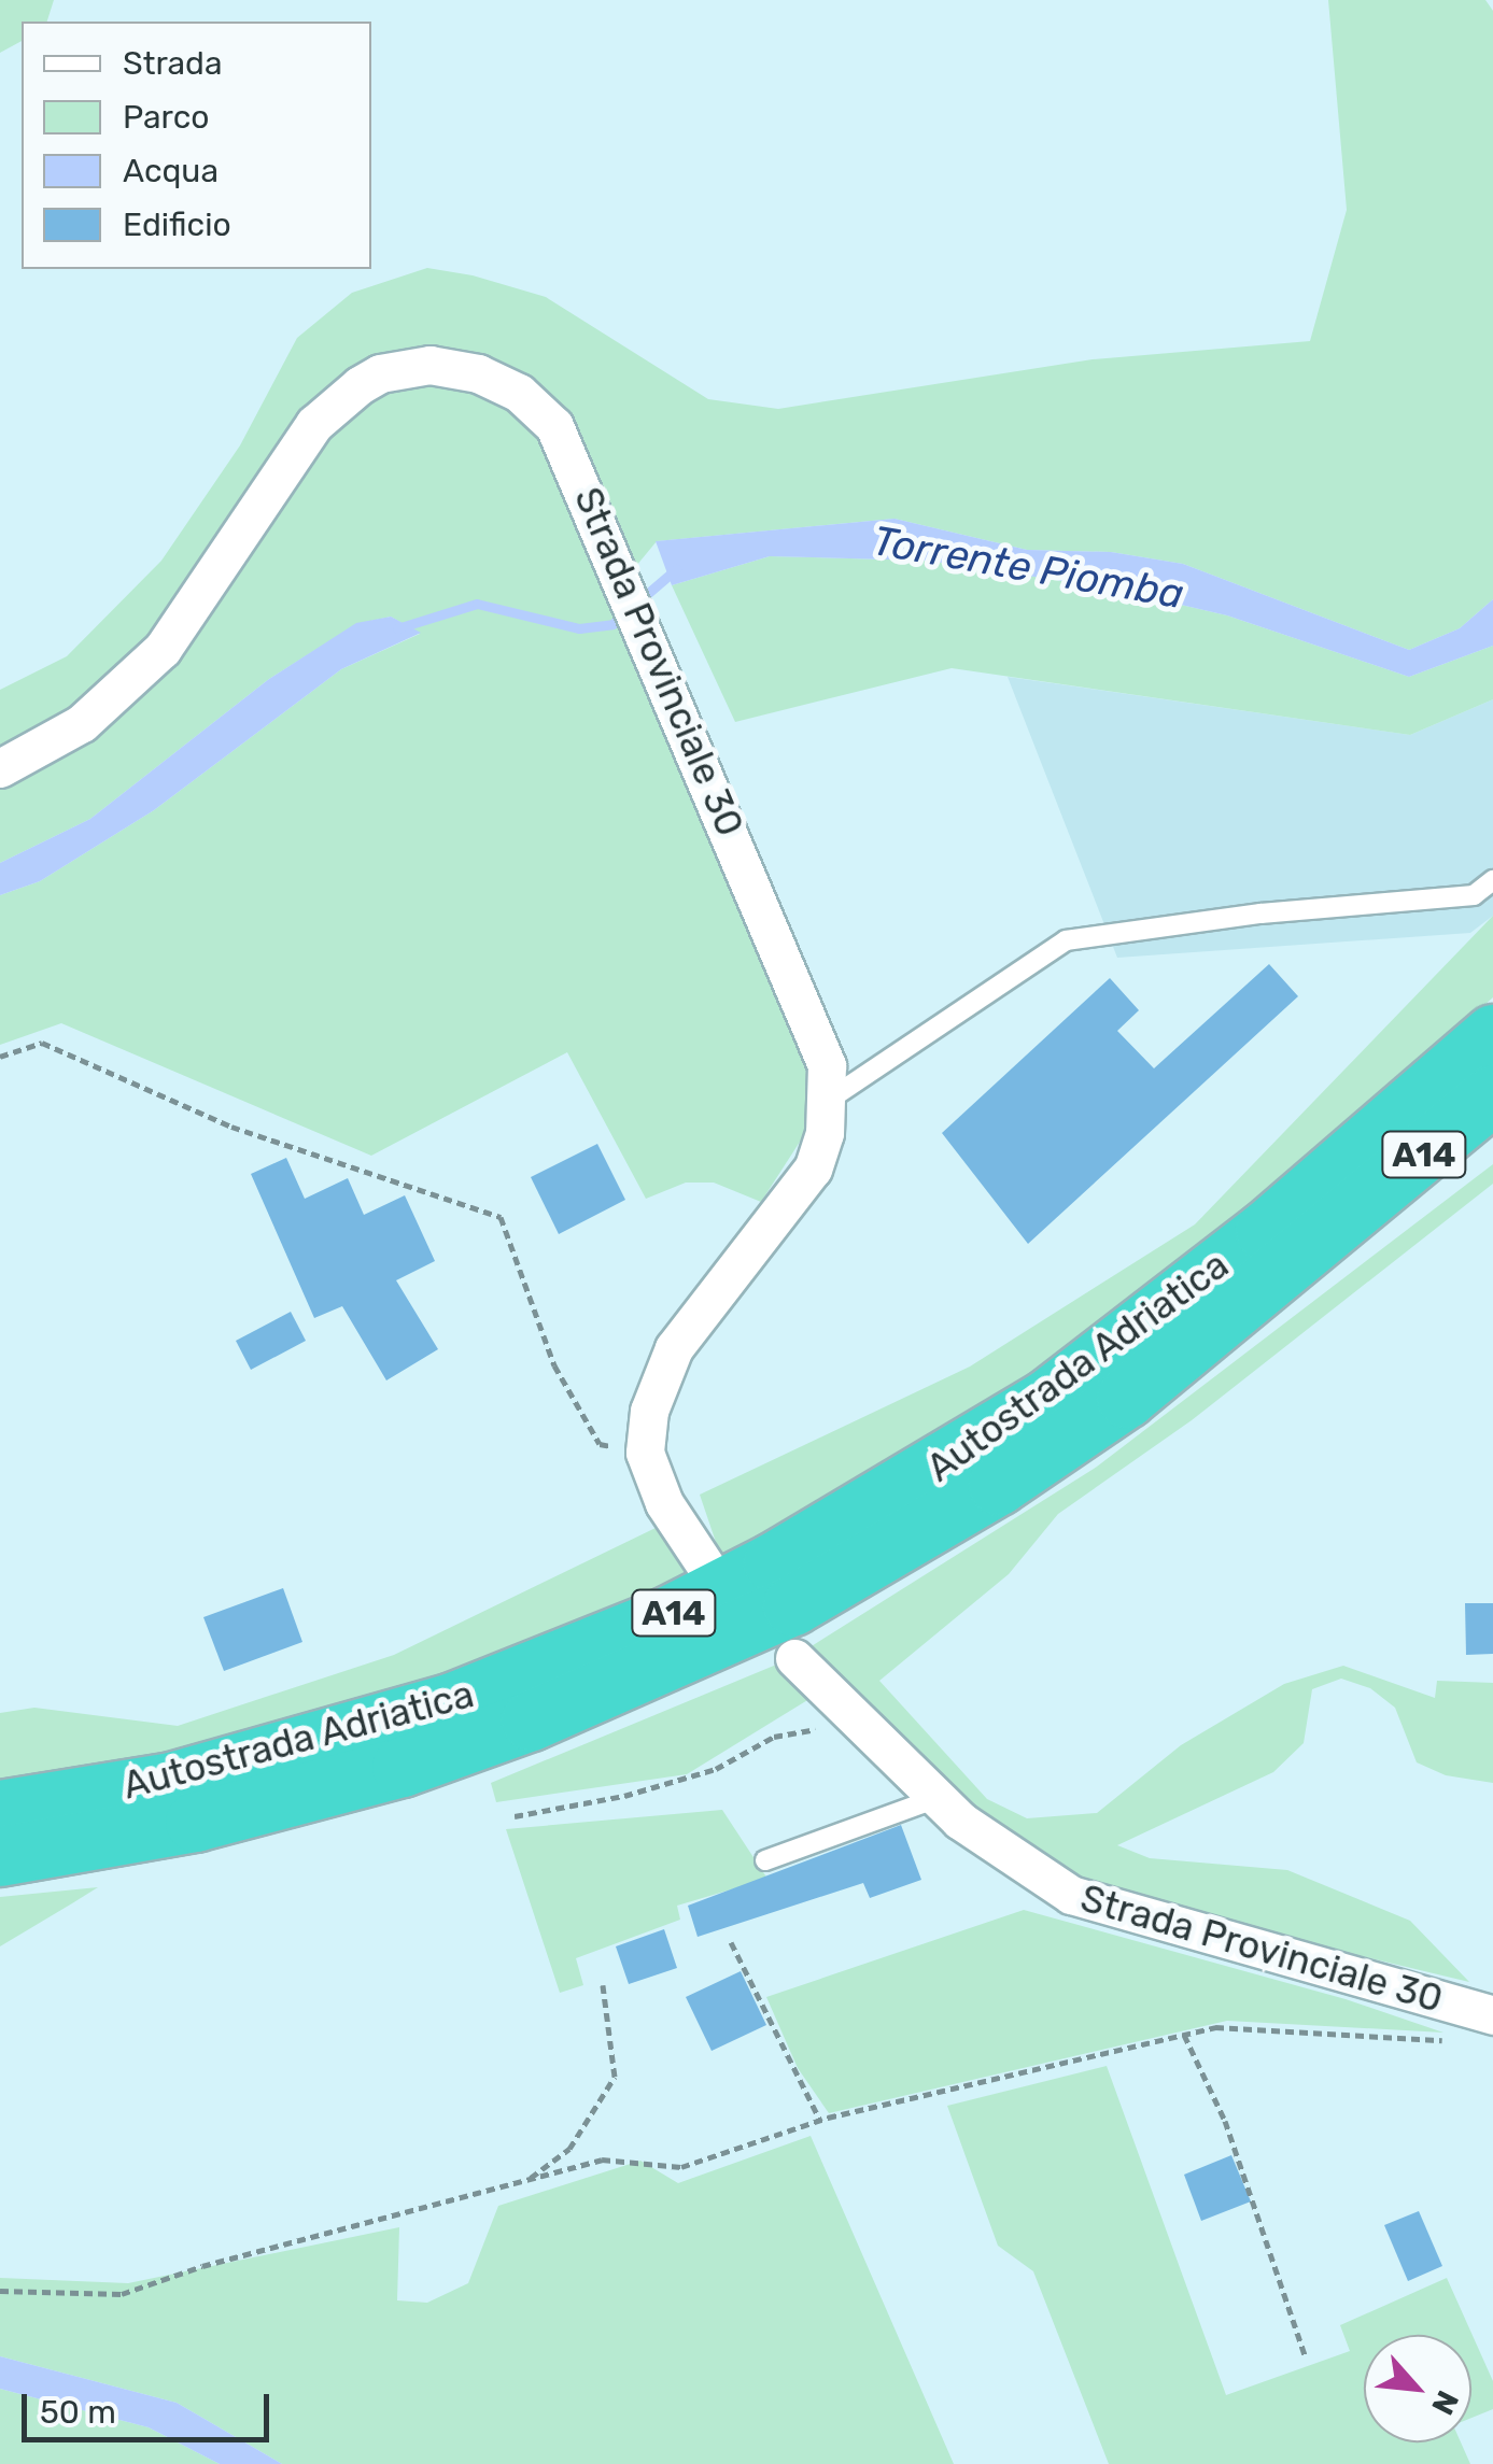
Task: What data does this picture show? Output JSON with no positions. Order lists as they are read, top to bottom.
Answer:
{
  "streets": {
    "highway": ["A14", "Autostrada Adriatica"],
    "street": ["Strada Provinciale 30"]
  },
  "water": ["Torrente Piomba"],
  "legend": [
    "Strada",
    "Parco",
    "Acqua",
    "Edificio"
  ],
  "scale_bar": "50 m",
  "north": "bottom right"
}
